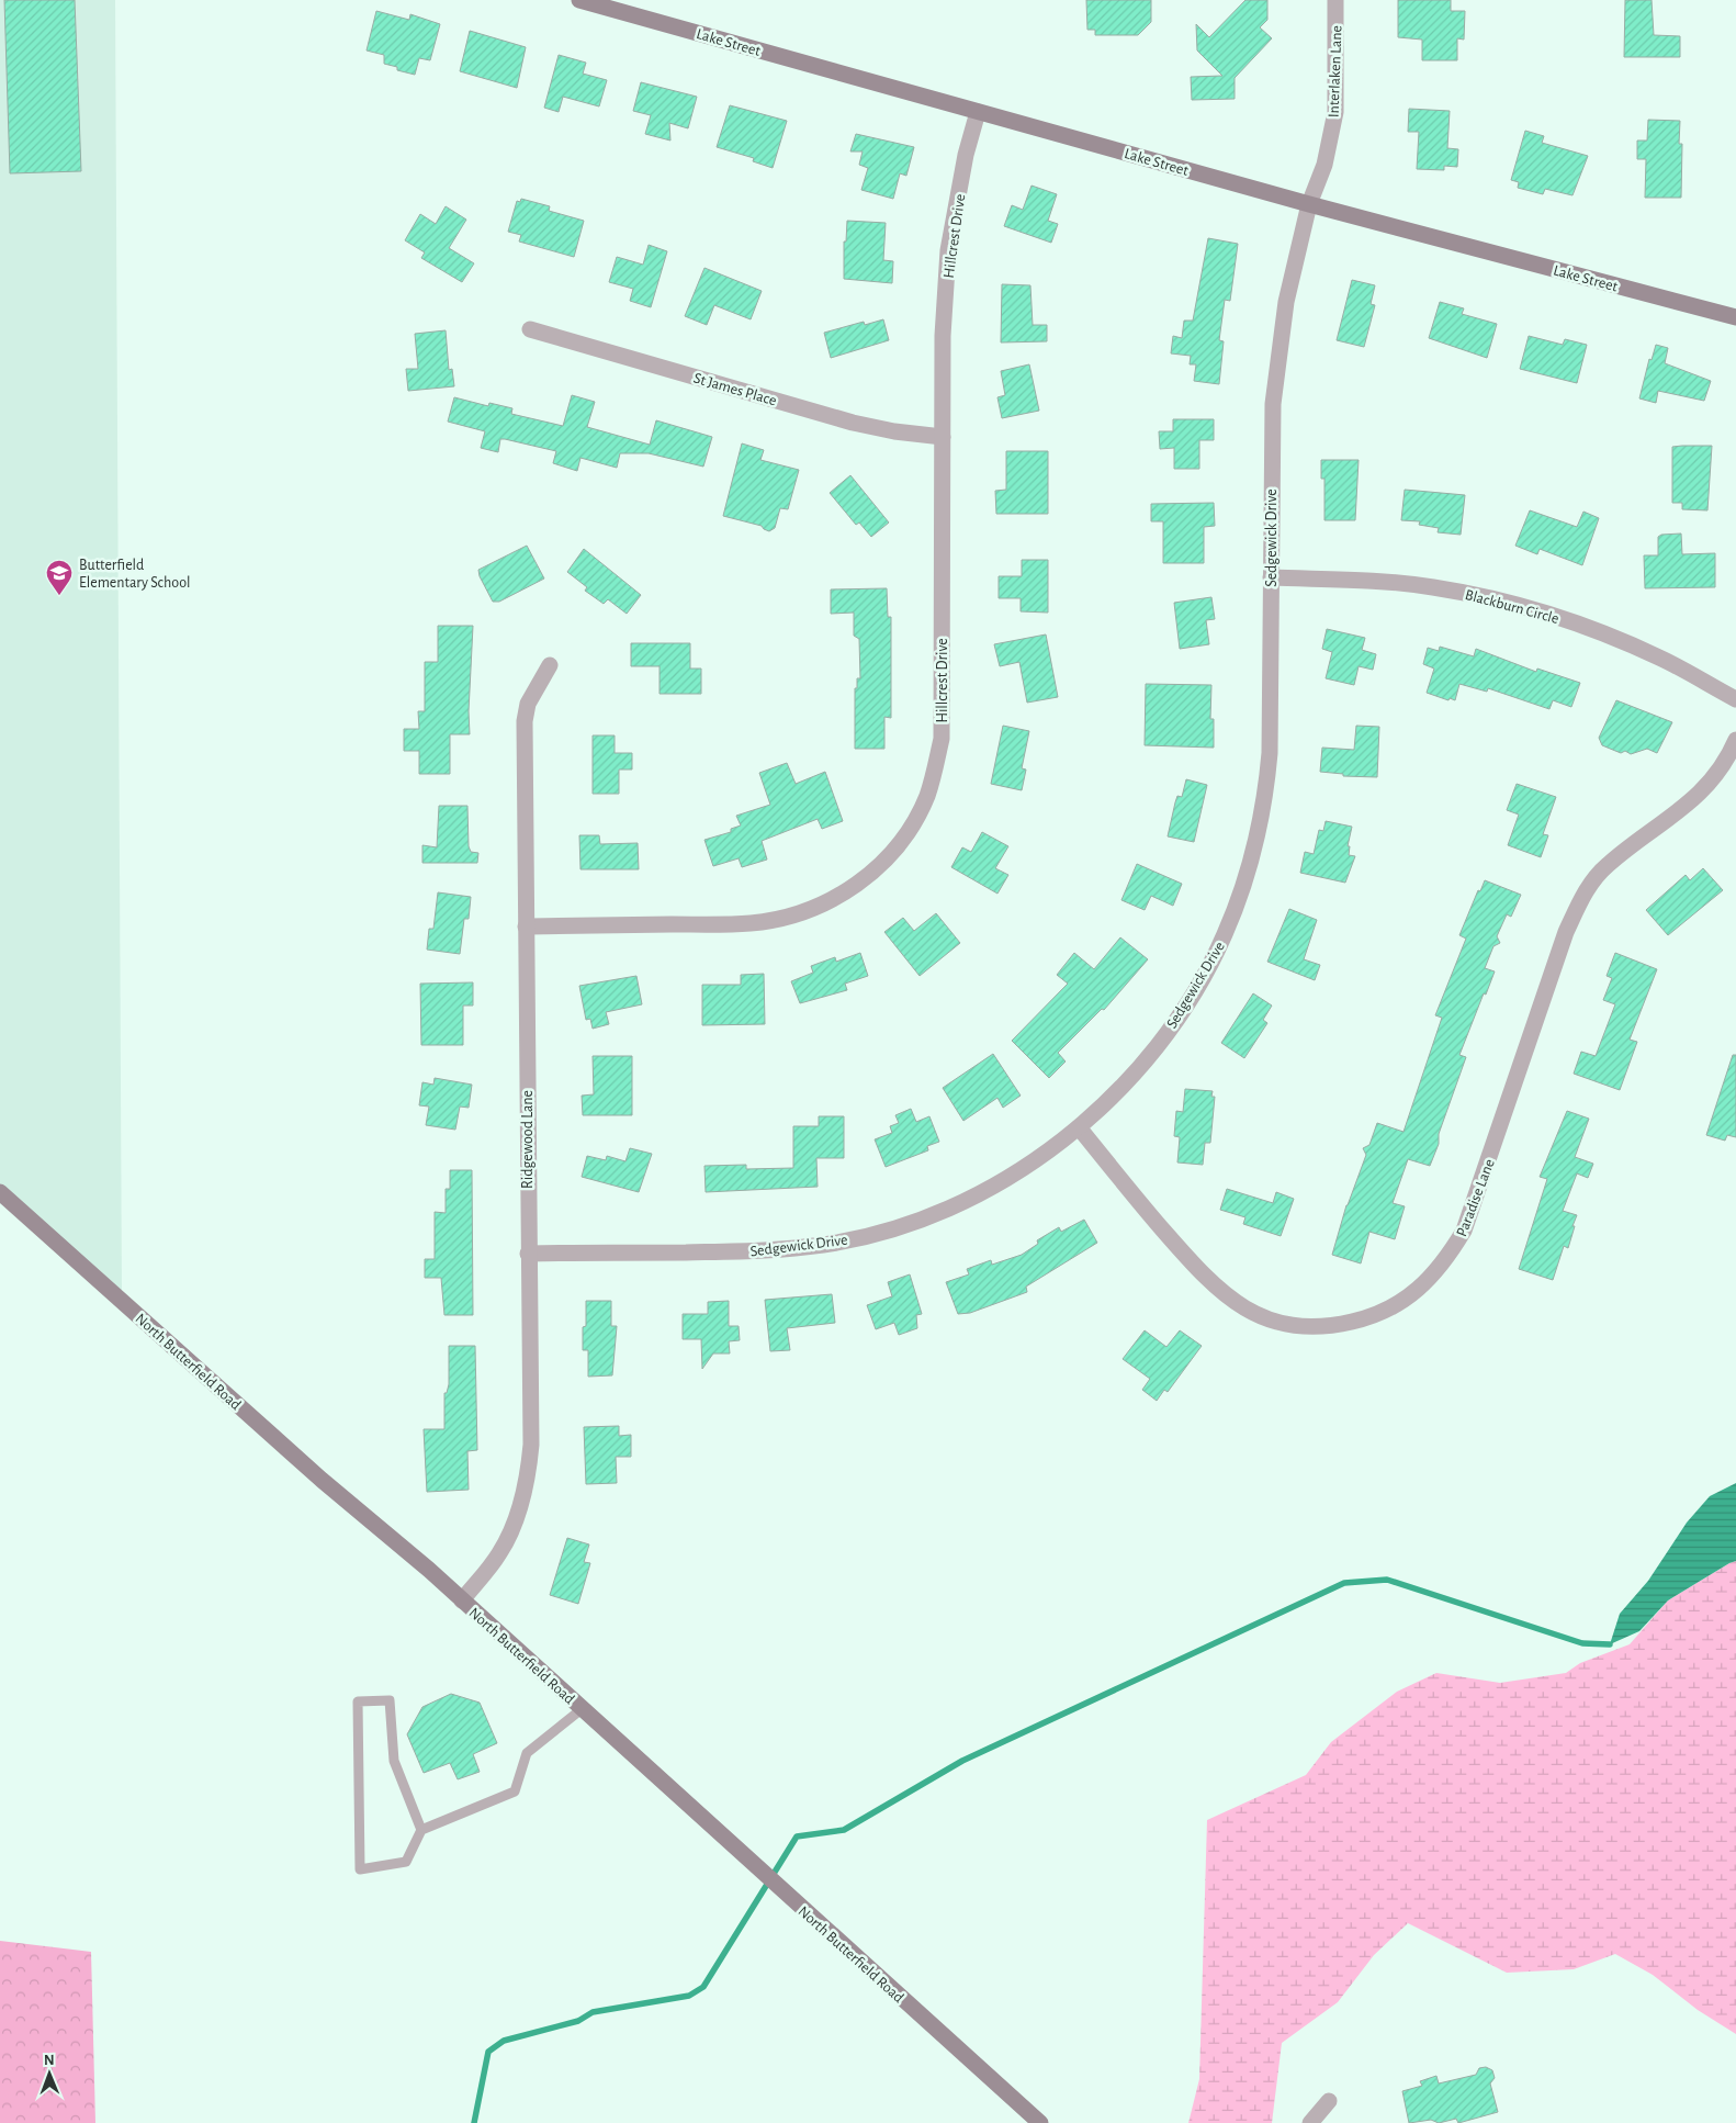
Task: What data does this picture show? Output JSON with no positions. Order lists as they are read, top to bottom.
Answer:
{
  "streets": {
    "main road": ["Lake Street", "North Butterfield Road"],
    "street": [
      "Interlaken Lane",
      "Hillcrest Drive",
      "St James Place",
      "Sedgewick Drive",
      "Blackburn Circle",
      "Ridgewood Lane",
      "Paradise Lane"
    ]
  },
  "crossings": [
    ["Lake Street", "Interlaken Lane"],
    ["Lake Street", "Hillcrest Drive"],
    ["Lake Street", "Sedgewick Drive"],
    ["Interlaken Lane", "Sedgewick Drive"],
    ["Hillcrest Drive", "St James Place"],
    ["Hillcrest Drive", "Ridgewood Lane"],
    ["Sedgewick Drive", "Blackburn Circle"],
    ["Sedgewick Drive", "Ridgewood Lane"],
    ["Sedgewick Drive", "Paradise Lane"],
    ["Ridgewood Lane", "North Butterfield Road"]
  ],
  "places": {
    "school or university": ["Butterfield Elementary School"]
  },
  "north": "top"
}
